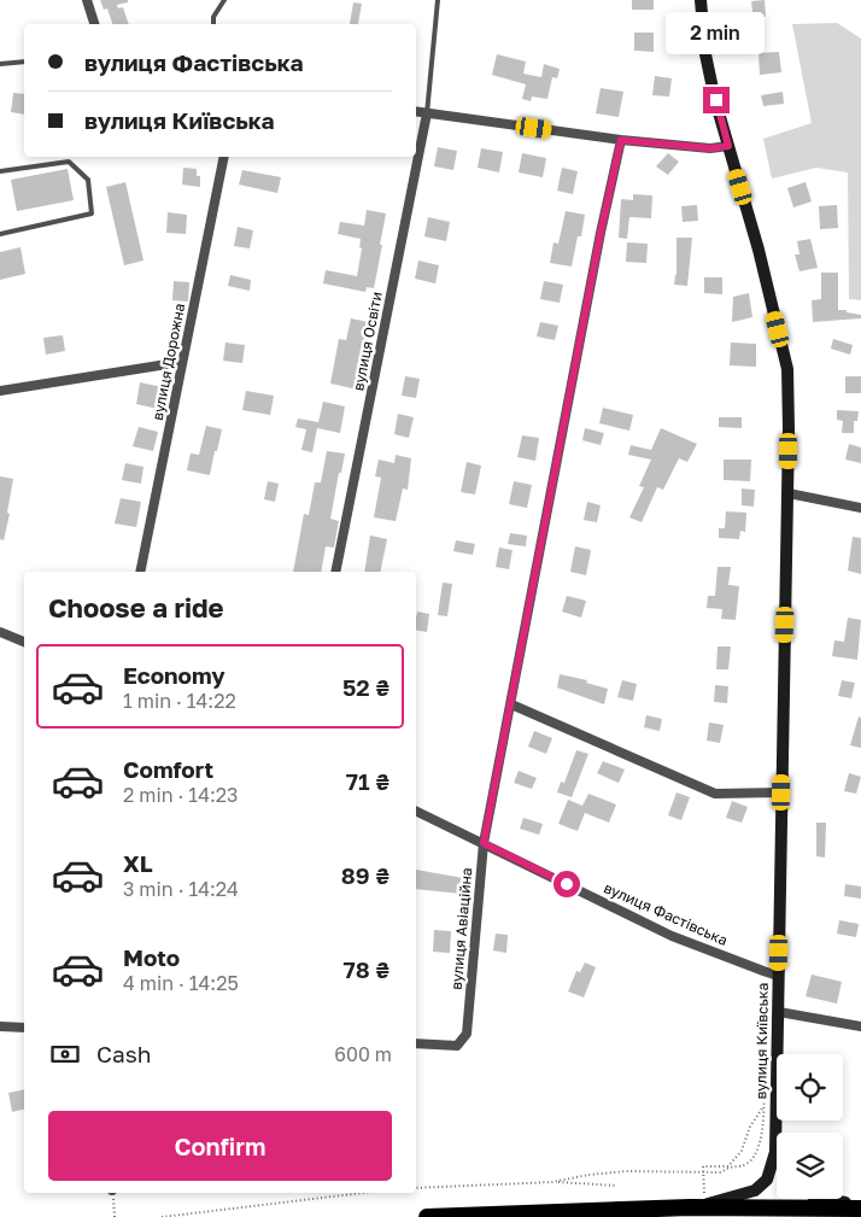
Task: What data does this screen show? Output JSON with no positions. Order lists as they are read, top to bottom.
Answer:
{
  "streets": {
    "street": [
      "вулиця Освіти",
      "вулиця Дорожна",
      "вулиця Фастівська",
      "вулиця Авіаційна",
      "вулиця Київська"
    ]
  },
  "crossings": [
    ["вулиця Фастівська", "вулиця Авіаційна"],
    ["вулиця Фастівська", "вулиця Київська"]
  ],
  "page": {
    "bubble": "2 min",
    "banner": ["вулиця Фастівська", "вулиця Київська"],
    "heading": "Choose a ride",
    "list": [
      {
        "name": "Economy",
        "note": "1 min · 14:22",
        "value": "52 ₴"
      },
      {
        "name": "Comfort",
        "note": "2 min · 14:23",
        "value": "71 ₴"
      },
      {
        "name": "XL",
        "note": "3 min · 14:24",
        "value": "89 ₴"
      },
      {
        "name": "Moto",
        "note": "4 min · 14:25",
        "value": "78 ₴"
      }
    ],
    "pay": ["Cash", "600 m"],
    "buttons": "Confirm"
  }
}
